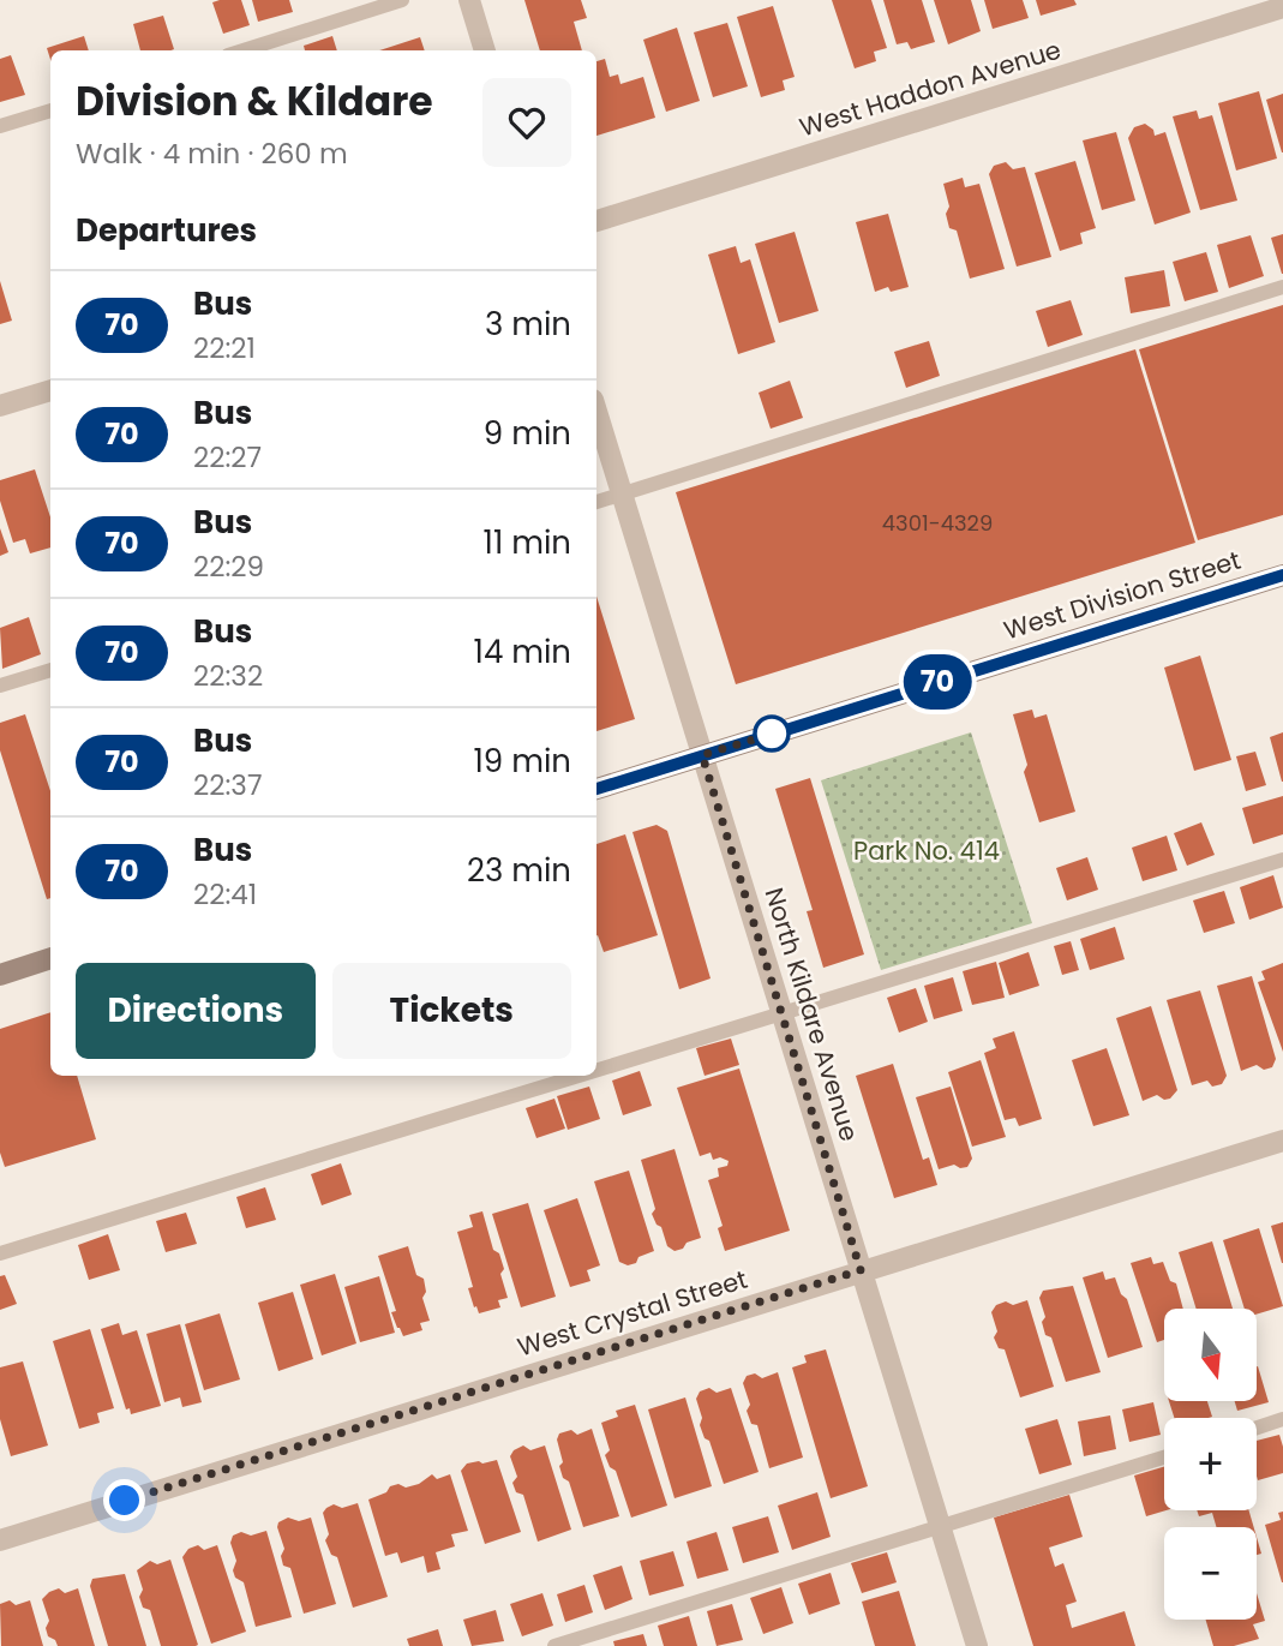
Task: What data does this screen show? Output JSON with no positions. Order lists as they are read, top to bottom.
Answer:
{
  "streets": {
    "main road": ["West Division Street"],
    "street": ["West Haddon Avenue", "North Kildare Avenue", "West Crystal Street"]
  },
  "crossings": [
    ["West Division Street", "North Kildare Avenue"],
    ["North Kildare Avenue", "West Crystal Street"]
  ],
  "parks": ["Park No. 414"],
  "lines": ["bus line 70"],
  "house_numbers": ["4301-4329"],
  "north": "bottom",
  "page": {
    "on_map": "70",
    "heading": [
      ["Division & Kildare", "Walk · 4 min · 260 m"],
      "Departures"
    ],
    "list": [
      {
        "mark": "70",
        "name": "Bus",
        "note": "22:21",
        "value": "3 min"
      },
      {
        "mark": "70",
        "name": "Bus",
        "note": "22:27",
        "value": "9 min"
      },
      {
        "mark": "70",
        "name": "Bus",
        "note": "22:29",
        "value": "11 min"
      },
      {
        "mark": "70",
        "name": "Bus",
        "note": "22:32",
        "value": "14 min"
      },
      {
        "mark": "70",
        "name": "Bus",
        "note": "22:37",
        "value": "19 min"
      },
      {
        "mark": "70",
        "name": "Bus",
        "note": "22:41",
        "value": "23 min"
      }
    ],
    "buttons": ["Directions", "Tickets"],
    "map_buttons": ["+", "−"]
  }
}
